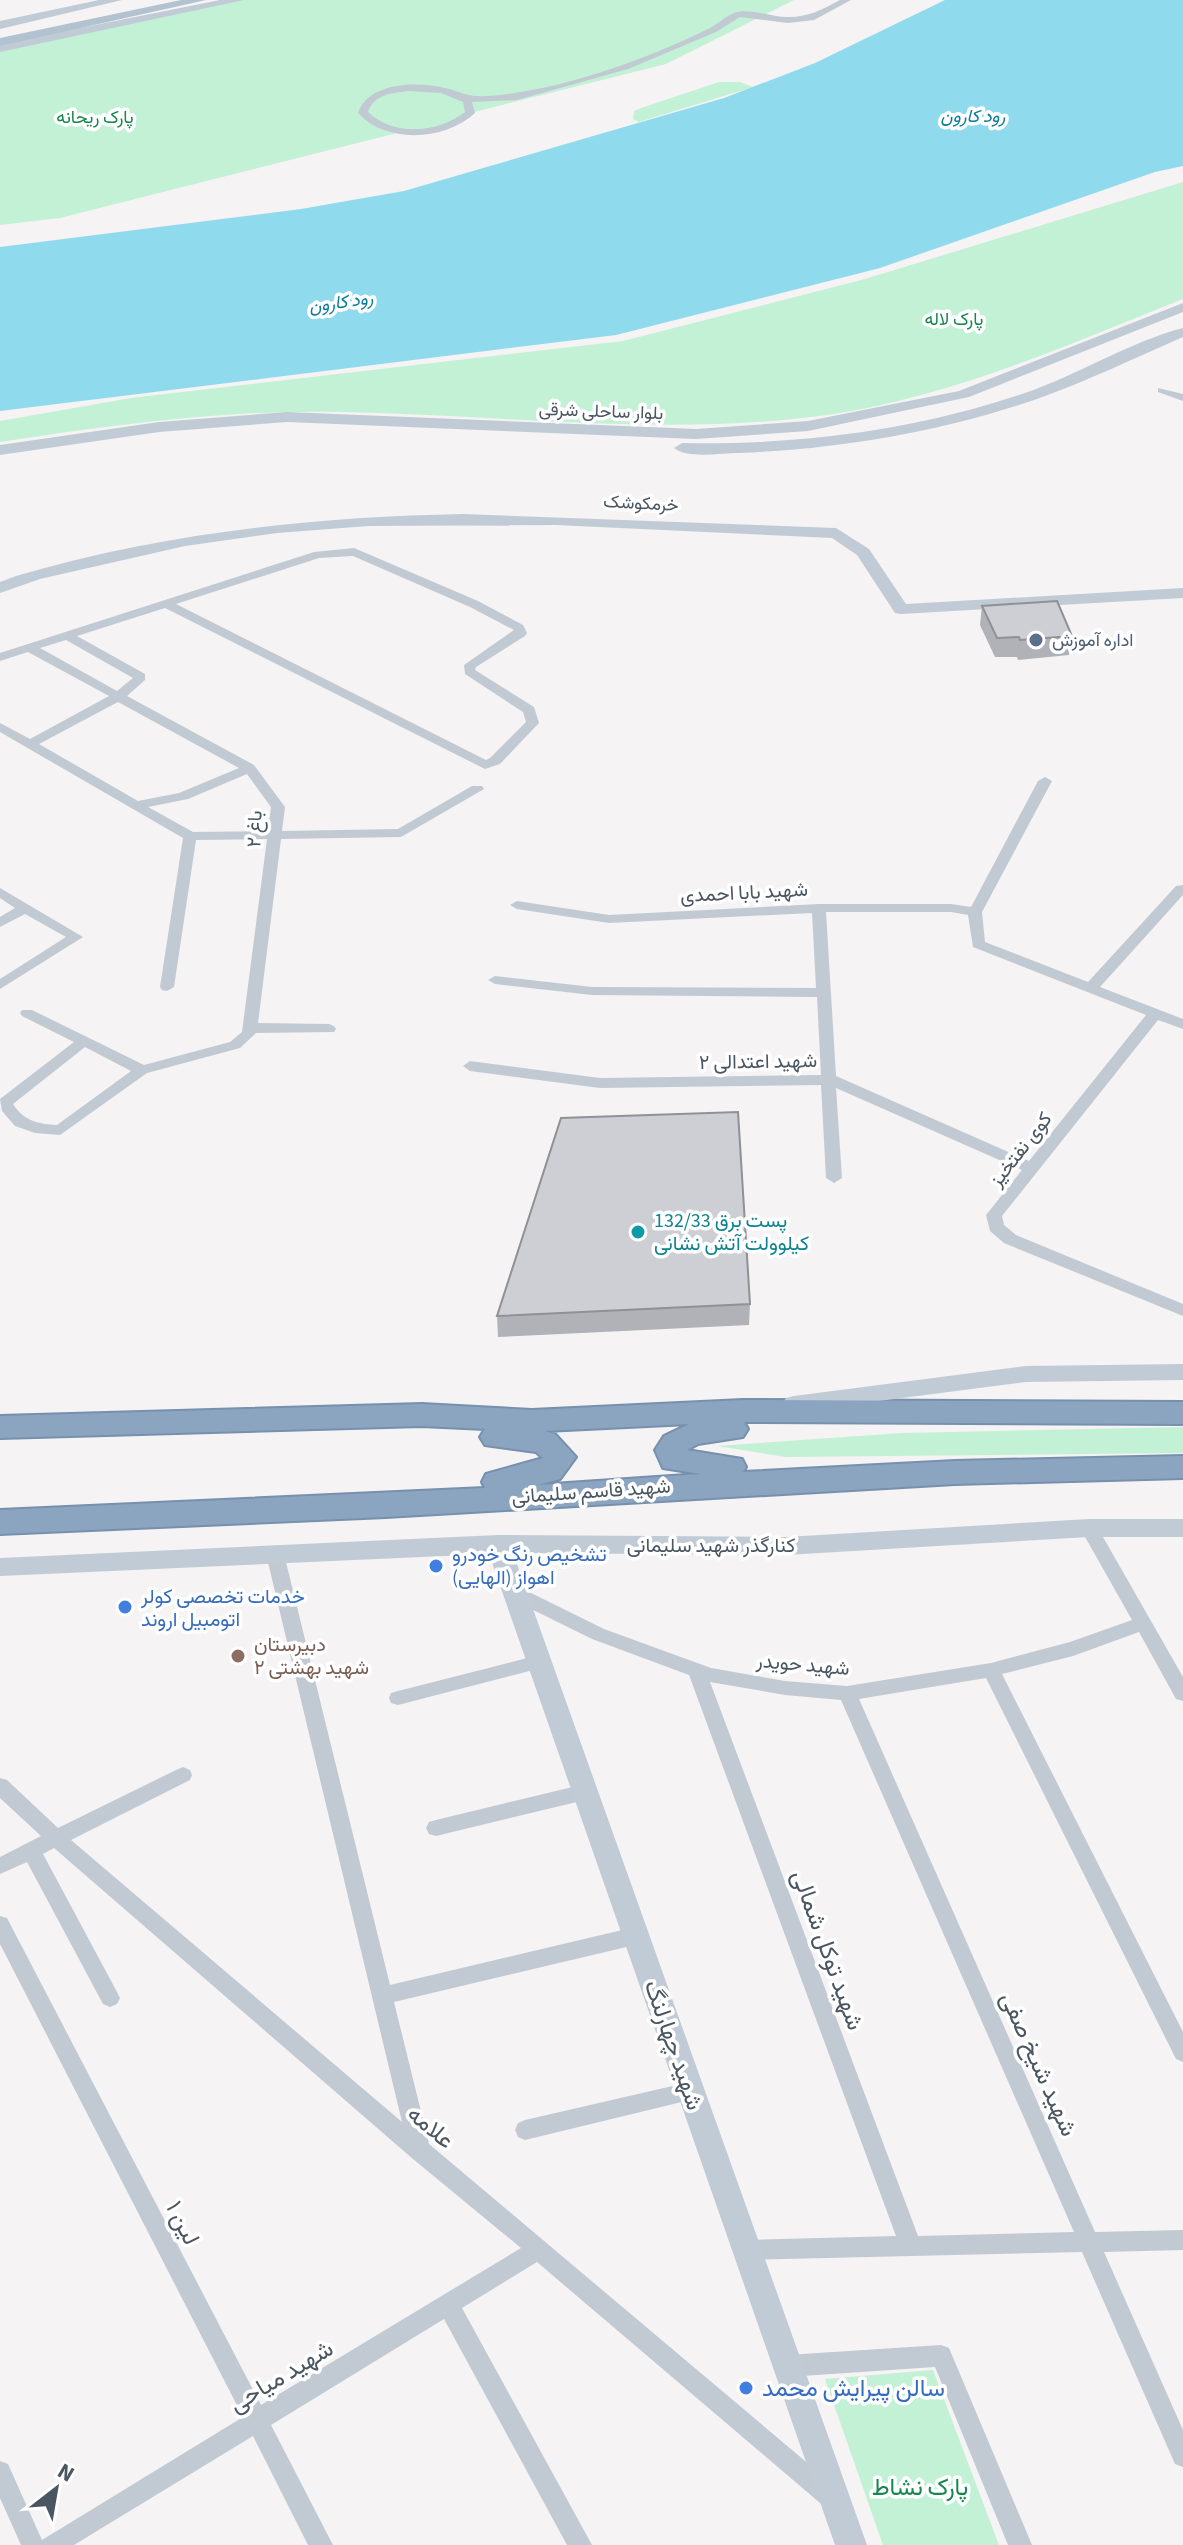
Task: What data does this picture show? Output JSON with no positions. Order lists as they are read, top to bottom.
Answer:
{
  "streets": {
    "highway": ["شهید قاسم سلیمانی"],
    "street": [
      "بلوار ساحلی شرقی",
      "خرمکوشک",
      "باغ ۲",
      "شهید بابا احمدی",
      "شهید اعتدالی ۲",
      "کوی نفتخیز",
      "کنارگذر شهید سلیمانی",
      "شهید حویدر",
      "شهید توکل شمالی",
      "شهید چهارلنگ",
      "شهید شیخ صفی",
      "علامه",
      "لین ۱",
      "شهید میاحی"
    ]
  },
  "crossings": [
    ["شهید اعتدالی ۲", "کوی نفتخیز"],
    ["کنارگذر شهید سلیمانی", "شهید چهارلنگ"],
    ["شهید حویدر", "شهید توکل شمالی"],
    ["شهید حویدر", "شهید چهارلنگ"],
    ["شهید حویدر", "شهید شیخ صفی"],
    ["شهید چهارلنگ", "علامه"],
    ["علامه", "شهید میاحی"],
    ["لین ۱", "شهید میاحی"]
  ],
  "water": ["رود کارون"],
  "parks": ["پارک ریحانه", "پارک لاله", "پارک نشاط"],
  "places": [
    "اداره آموزش",
    "پست برق 132/33 کیلوولت آتش نشانی",
    "تشخیص رنگ خودرو اهواز (الهایی)",
    "خدمات تخصصی کولر اتومبیل اروند",
    "دبیرستان شهید بهشتی ۲",
    "سالن پیرایش محمد"
  ],
  "north": "top right"
}
